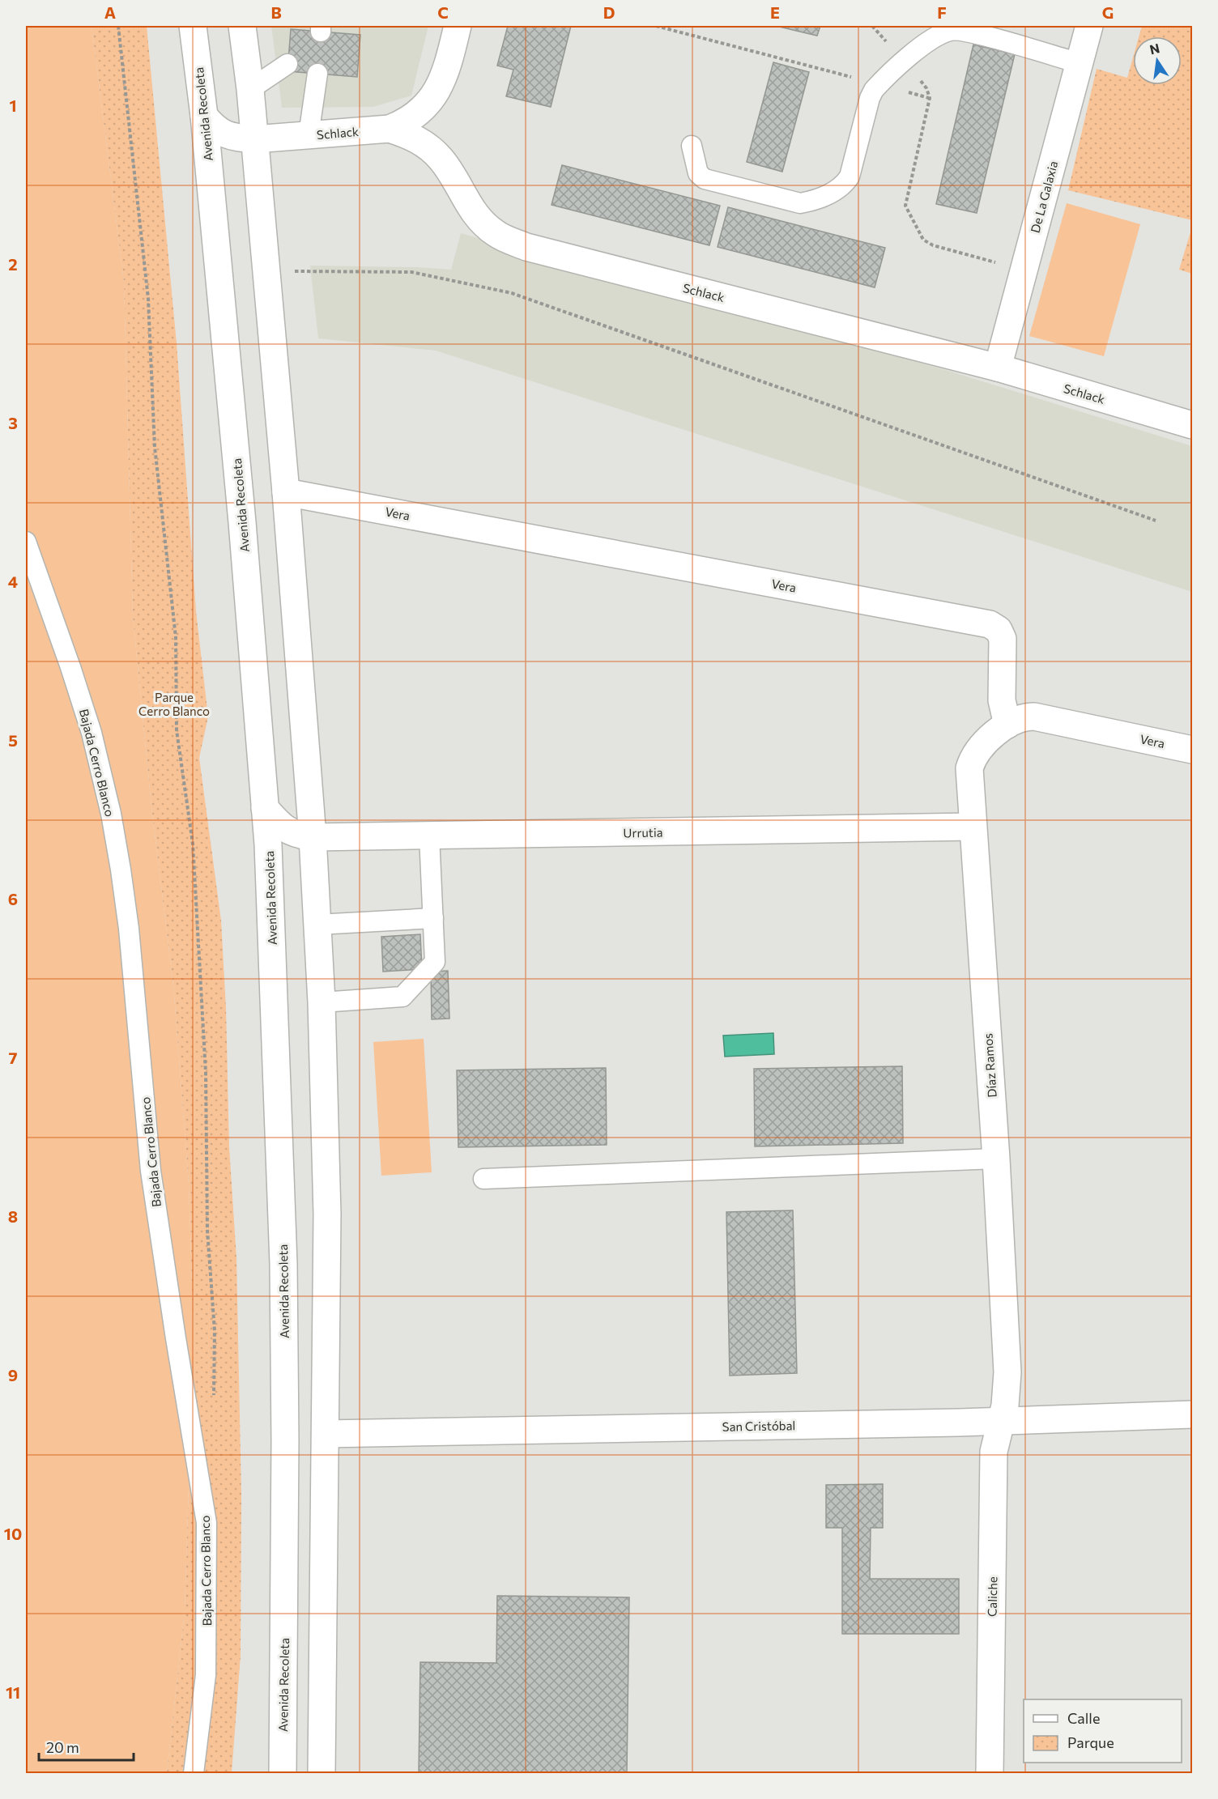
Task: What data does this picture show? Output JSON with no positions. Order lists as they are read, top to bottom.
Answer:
{
  "streets": {
    "street": [
      "Avenida Recoleta",
      "Schlack",
      "De La Galaxia",
      "Vera",
      "Urrutia",
      "Díaz Ramos",
      "San Cristóbal",
      "Caliche"
    ],
    "lane": ["Bajada Cerro Blanco"]
  },
  "crossings": [
    ["Avenida Recoleta", "Schlack"],
    ["Avenida Recoleta", "Urrutia"],
    ["Avenida Recoleta", "San Cristóbal"],
    ["Schlack", "De La Galaxia"],
    ["Vera", "Díaz Ramos"],
    ["Urrutia", "Díaz Ramos"],
    ["Díaz Ramos", "San Cristóbal"],
    ["Díaz Ramos", "Caliche"],
    ["San Cristóbal", "Caliche"]
  ],
  "parks": ["Parque Cerro Blanco"],
  "legend": ["Calle", "Parque"],
  "scale_bar": "20 m",
  "north": "top",
  "grid": {
    "columns": [
      "A",
      "B",
      "C",
      "D",
      "E",
      "F",
      "G"
    ],
    "rows": [
      "1",
      "2",
      "3",
      "4",
      "5",
      "6",
      "7",
      "8",
      "9",
      "10",
      "11"
    ]
  }
}
